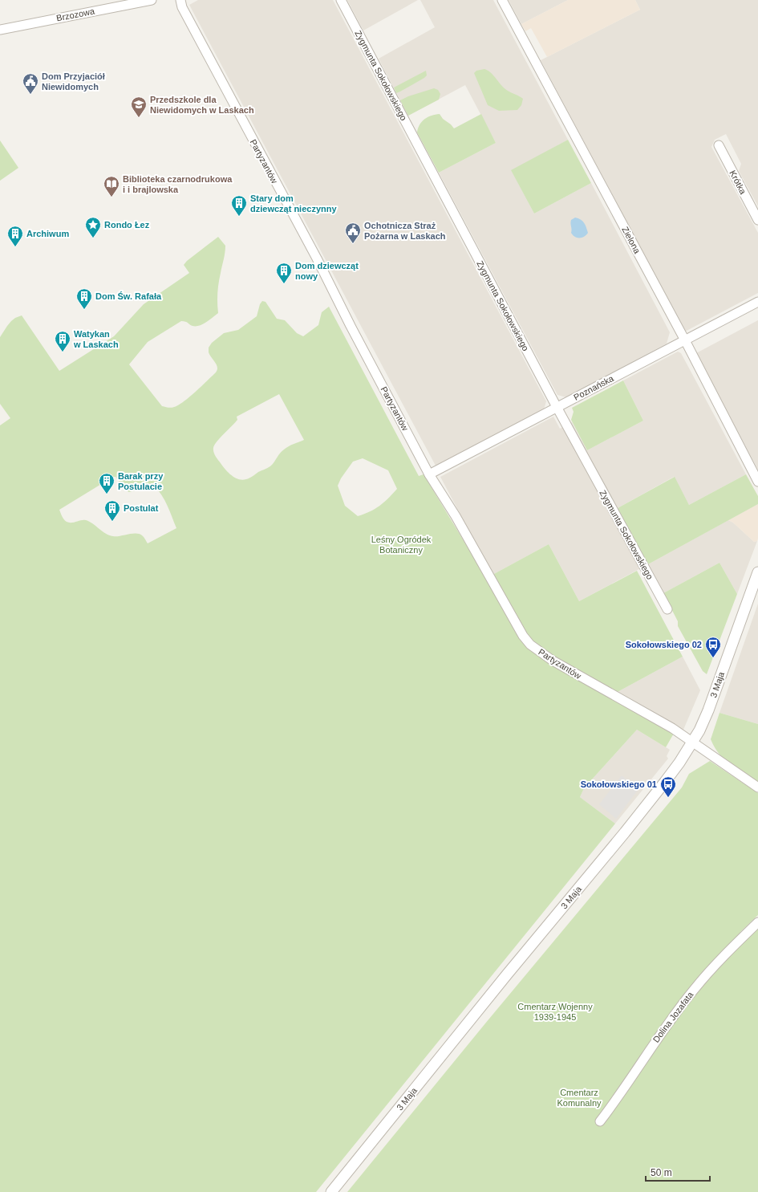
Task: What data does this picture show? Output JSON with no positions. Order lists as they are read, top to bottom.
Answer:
{
  "streets": {
    "street": [
      "Brzozowa",
      "Zygmunta Sokołowskiego",
      "Partyzantów",
      "Krótka",
      "Zielona",
      "Poznańska",
      "3 Maja",
      "Dolina Jozafata"
    ]
  },
  "crossings": [
    ["Zygmunta Sokołowskiego", "Poznańska"],
    ["Partyzantów", "Poznańska"],
    ["Partyzantów", "3 Maja"],
    ["Zielona", "Poznańska"]
  ],
  "parks": ["Leśny Ogródek Botaniczny", "Cmentarz Wojenny 1939-1945", "Cmentarz Komunalny"],
  "places": {
    "public building": ["Dom Przyjaciół Niewidomych", "Ochotnicza Straż Pożarna w Laskach"],
    "school or university": ["Przedszkole dla Niewidomych w Laskach"],
    "library": ["Biblioteka czarnodrukowa i i brajlowska"],
    "building": [
      "Stary dom dziewcząt nieczynny",
      "Archiwum",
      "Dom dziewcząt nowy",
      "Dom Św. Rafała",
      "Watykan w Laskach",
      "Barak przy Postulacie",
      "Postulat"
    ],
    "place": ["Rondo Łez"],
    "bus stop": ["Sokołowskiego 02", "Sokołowskiego 01"]
  },
  "scale_bar": "50 m"
}
